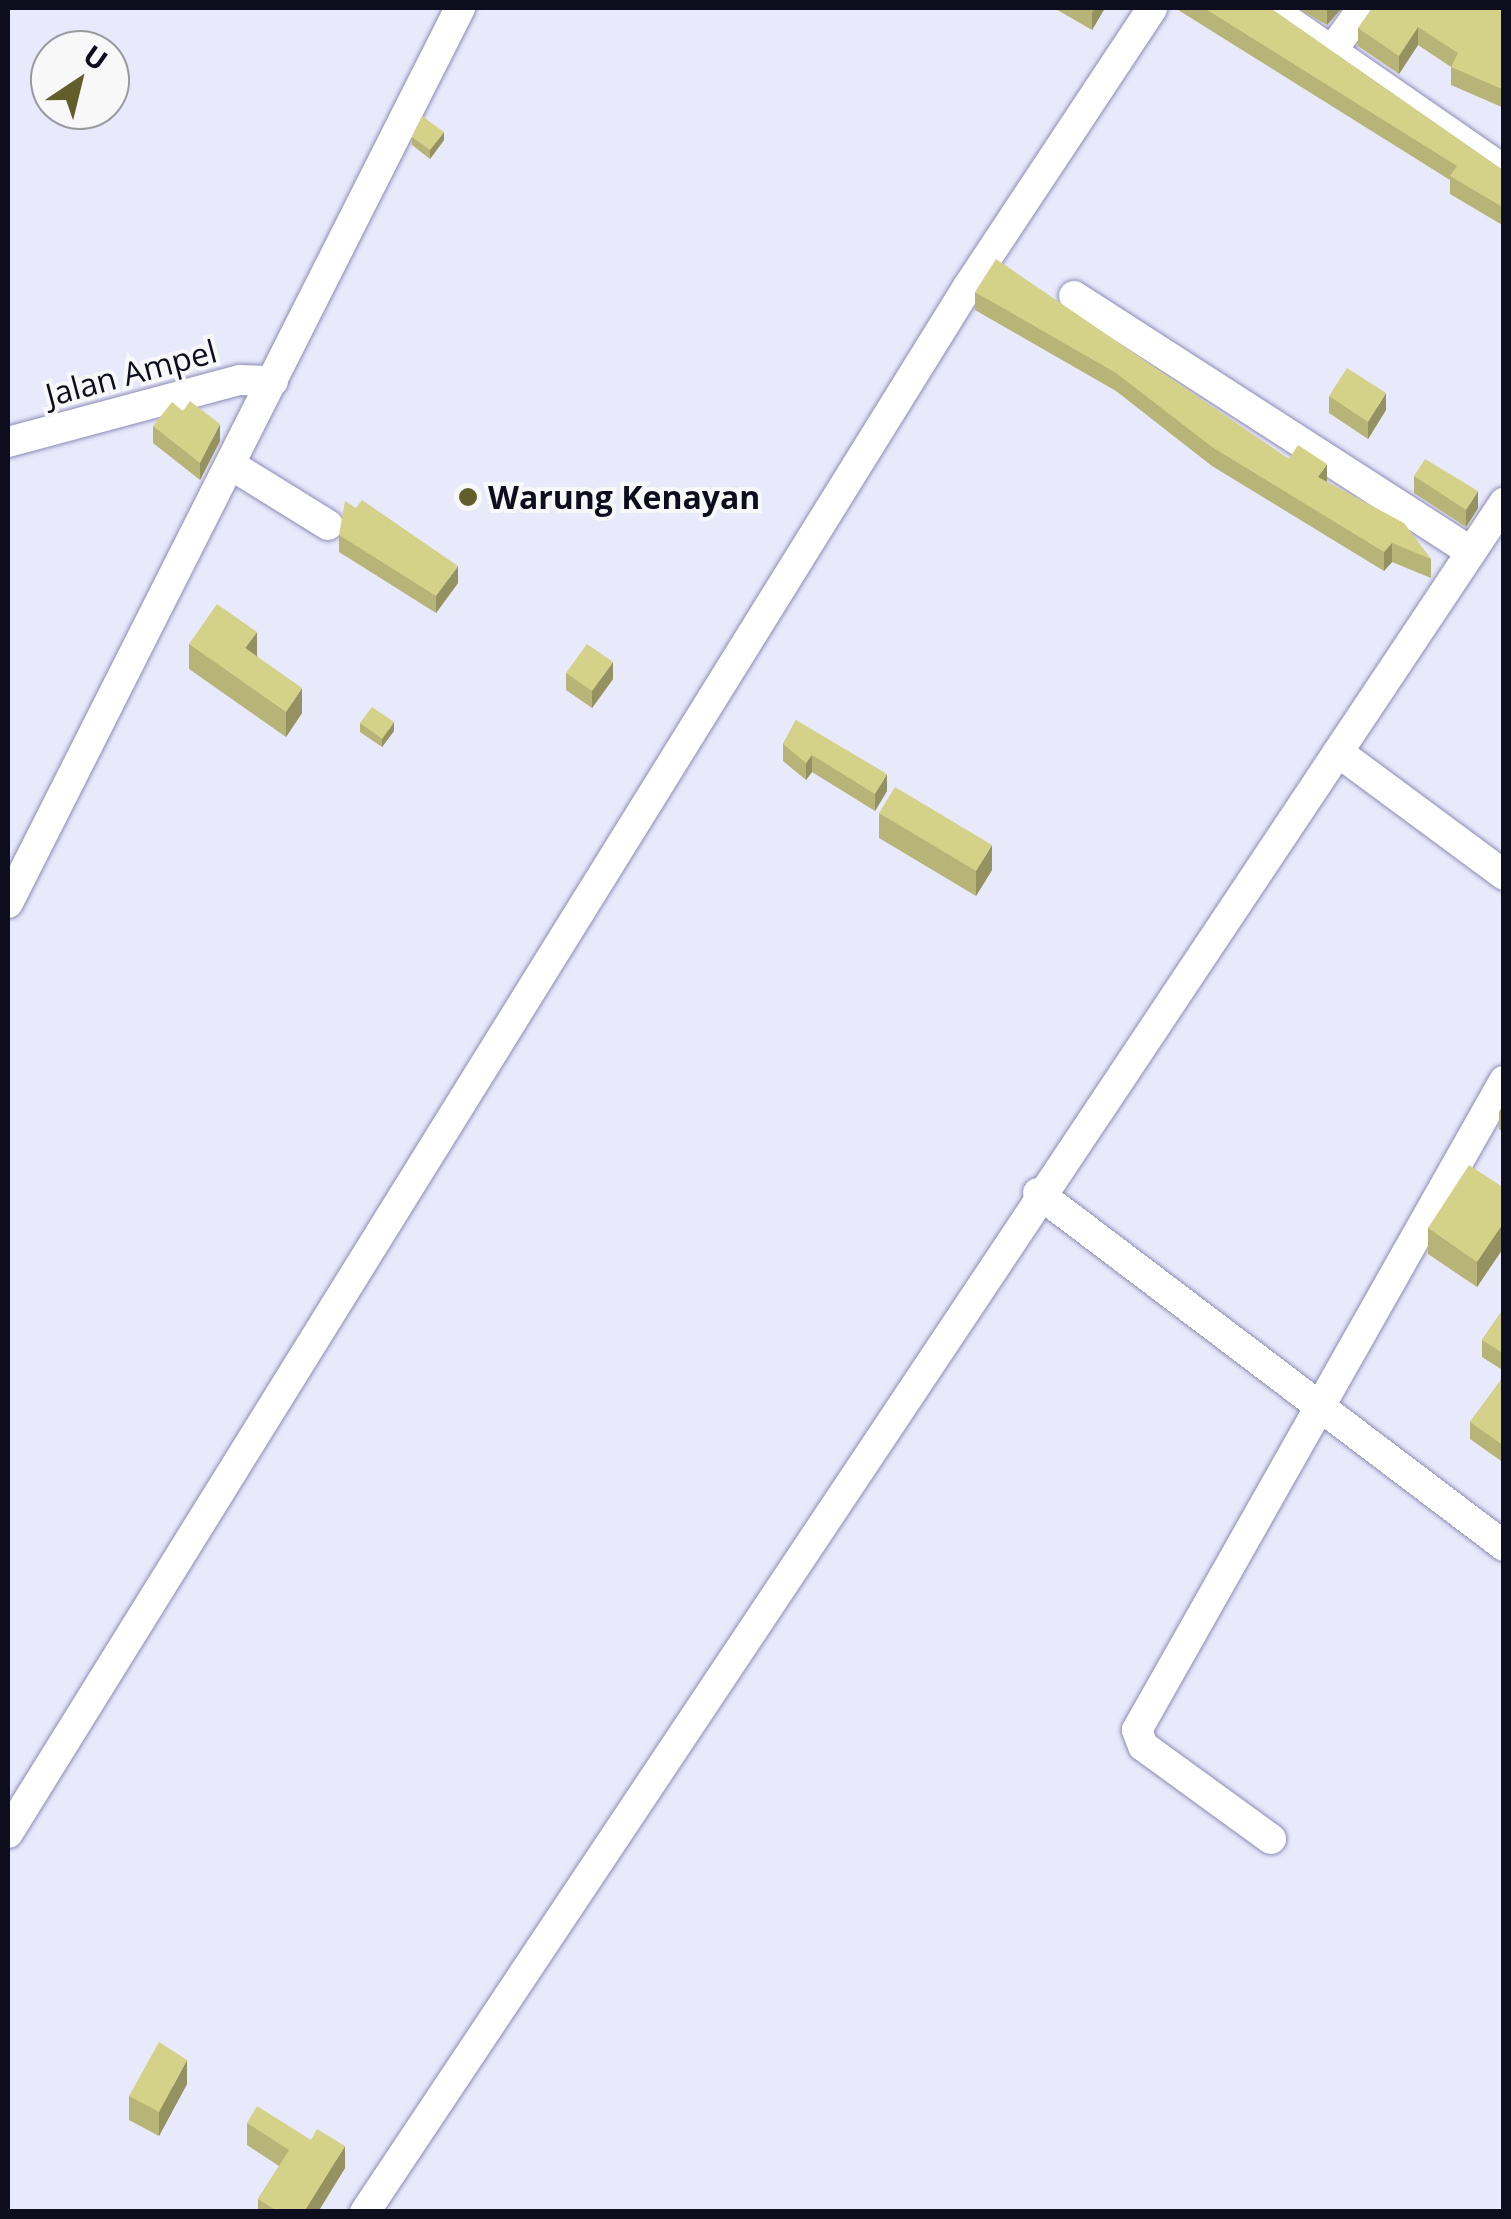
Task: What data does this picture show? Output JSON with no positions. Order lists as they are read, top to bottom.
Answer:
{
  "streets": {
    "street": ["Jalan Ampel"]
  },
  "places": ["Warung Kenayan"],
  "north": "top right"
}
